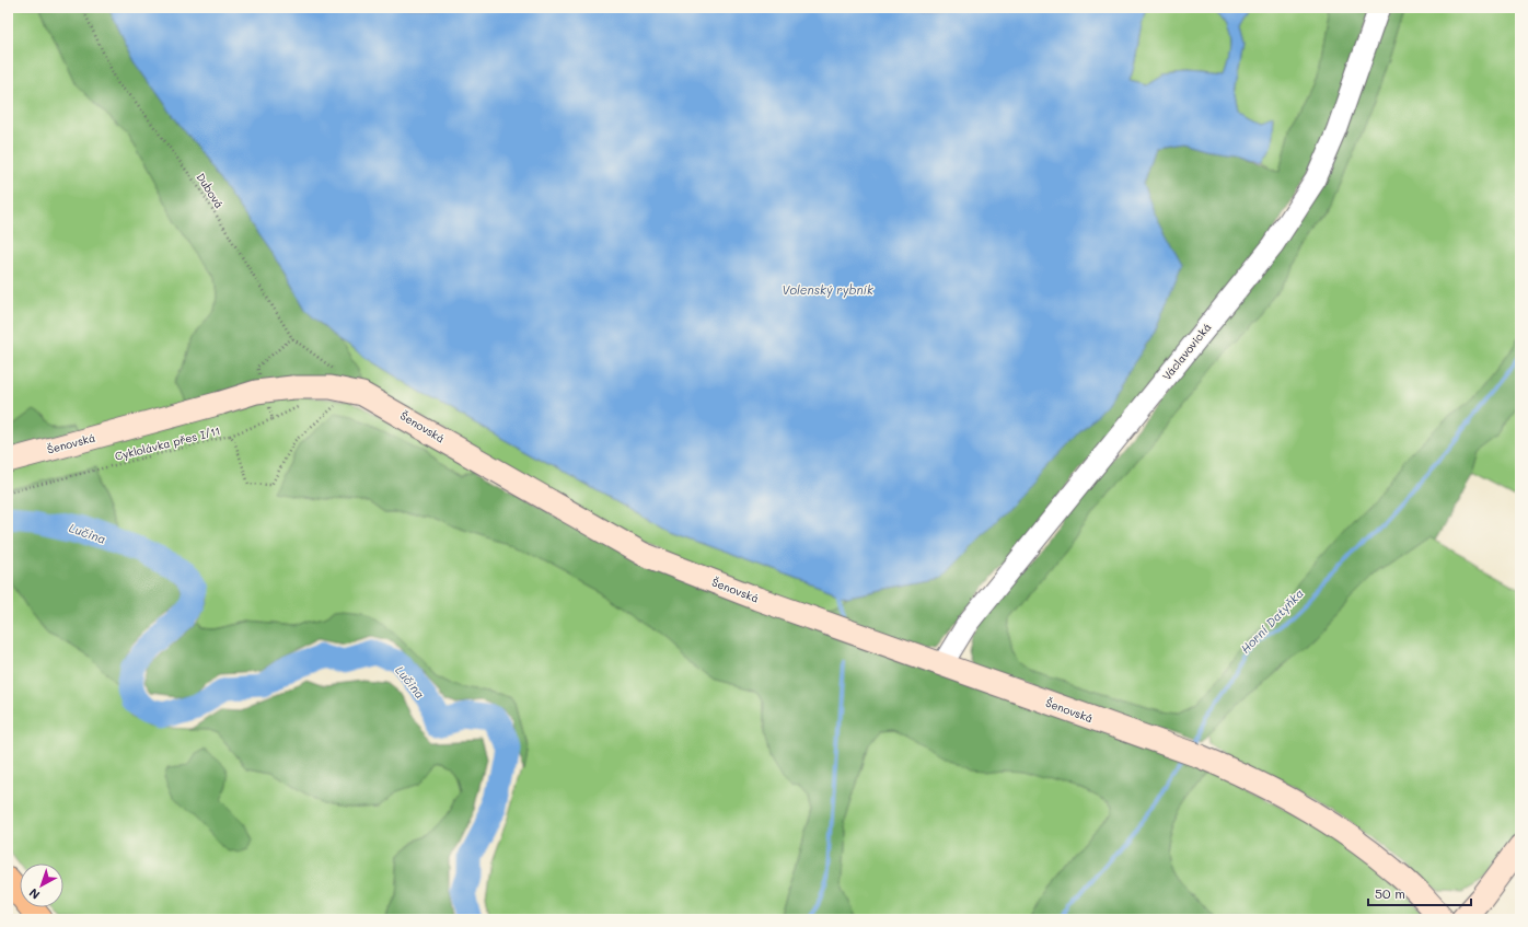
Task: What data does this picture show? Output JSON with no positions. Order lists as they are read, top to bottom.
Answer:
{
  "streets": {
    "main road": ["Šenovská"],
    "street": ["Václavovická"],
    "path": ["Dubová", "Cyklolávka přes I/11"]
  },
  "crossings": [
    ["Václavovická", "Šenovská"]
  ],
  "water": ["Volenský rybník", "Lučina", "Horní Datyňka"],
  "scale_bar": "50 m",
  "north": "bottom left"
}
